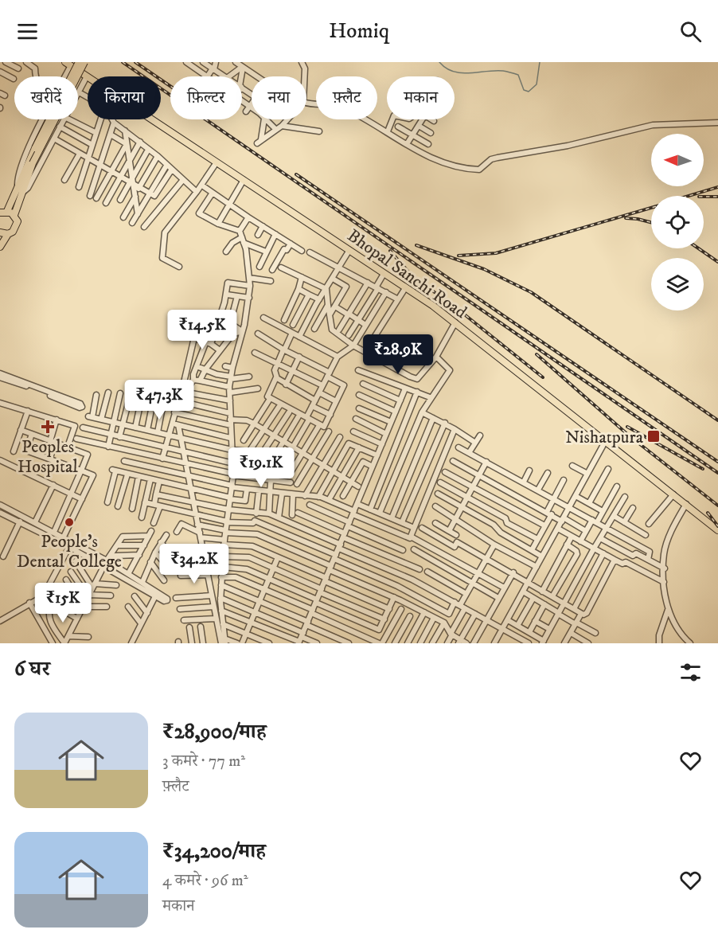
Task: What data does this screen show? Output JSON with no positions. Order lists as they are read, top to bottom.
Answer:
{
  "streets": {
    "main road": ["Bhopal Sanchi Road"]
  },
  "places": {
    "health": ["Peoples Hospital"],
    "transit": ["Nishatpura"],
    "other": ["People's Dental College"]
  },
  "north": "left",
  "page": {
    "header": "Homiq",
    "chip": [
      "खरीदें",
      "किराया",
      "फ़िल्टर",
      "नया",
      "फ़्लैट",
      "मकान"
    ],
    "price": [
      "₹14.5K",
      "₹28.9K",
      "₹47.3K",
      "₹19.1K",
      "₹34.2K",
      "₹15K"
    ],
    "heading": "6 घर",
    "list": [
      {
        "name": "₹28,900/माह",
        "note": "3 कमरे · 77 m² · फ़्लैट"
      },
      {
        "name": "₹34,200/माह",
        "note": "4 कमरे · 96 m² · मकान"
      }
    ]
  }
}
